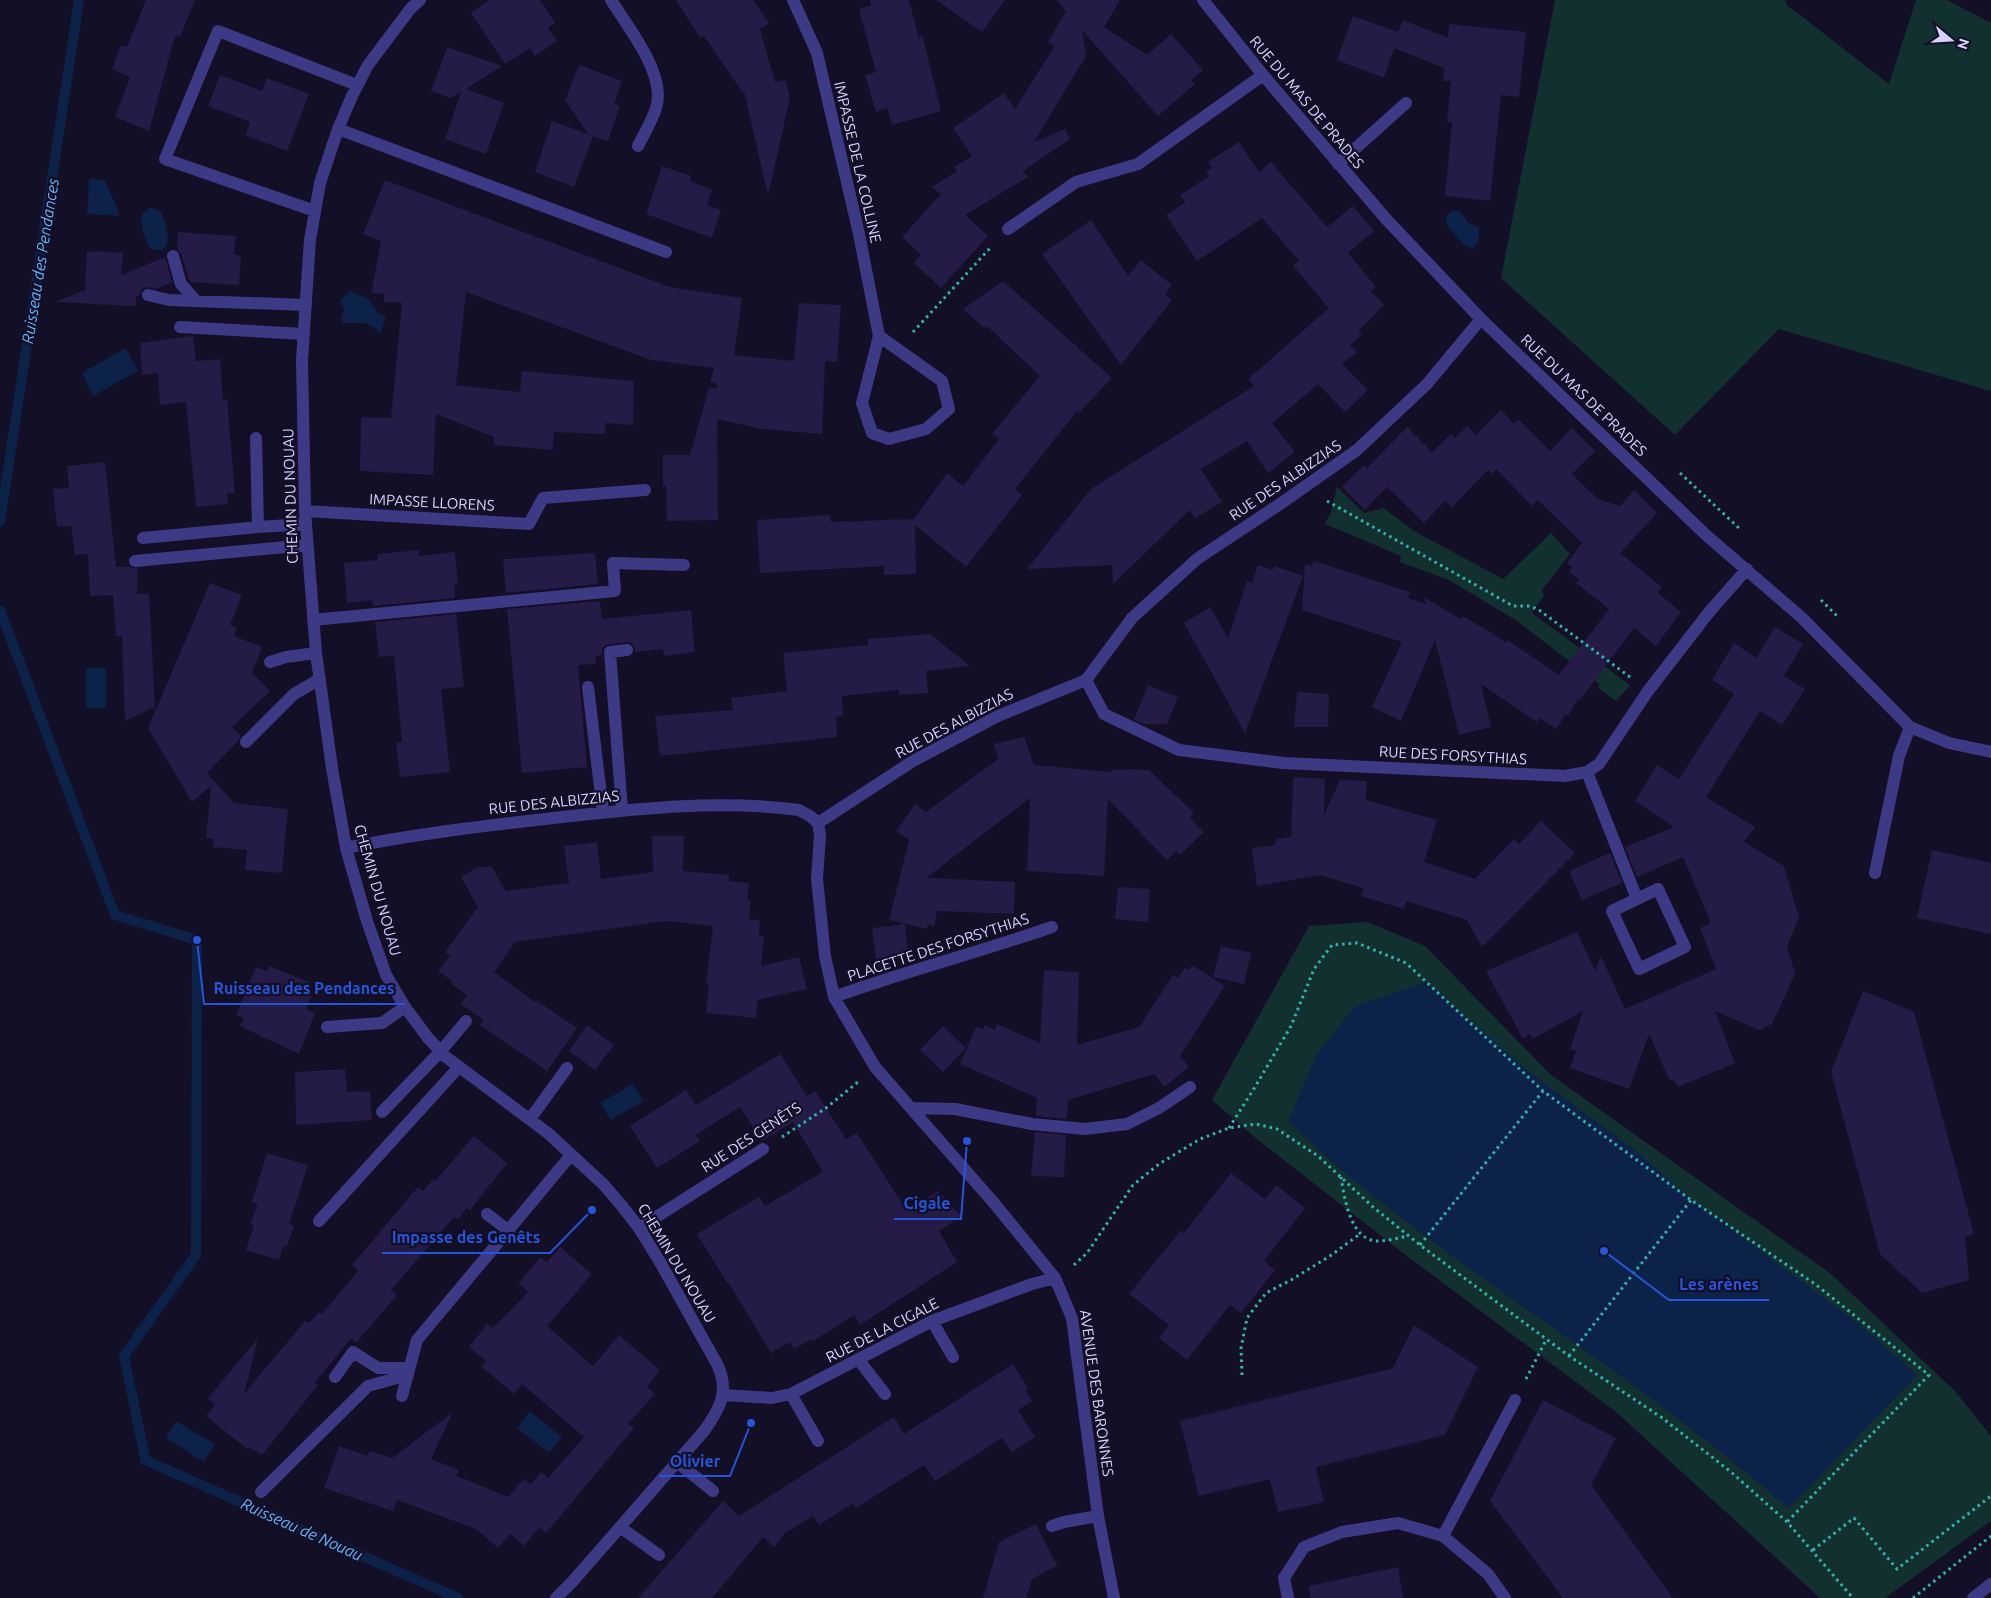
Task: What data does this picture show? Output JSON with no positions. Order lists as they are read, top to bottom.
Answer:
{
  "streets": {
    "street": [
      "RUE DU MAS DE PRADES",
      "IMPASSE DE LA COLLINE",
      "RUE DES ALBIZZIAS",
      "CHEMIN DU NOUAU",
      "IMPASSE LLORENS",
      "RUE DES FORSYTHIAS",
      "PLACETTE DES FORSYTHIAS",
      "RUE DES GENÊTS",
      "RUE DE LA CIGALE",
      "AVENUE DES BARONNES"
    ]
  },
  "crossings": [
    ["RUE DU MAS DE PRADES", "RUE DES ALBIZZIAS"],
    ["RUE DES ALBIZZIAS", "CHEMIN DU NOUAU"],
    ["RUE DES ALBIZZIAS", "RUE DES FORSYTHIAS"],
    ["RUE DES ALBIZZIAS", "AVENUE DES BARONNES"],
    ["CHEMIN DU NOUAU", "IMPASSE LLORENS"],
    ["CHEMIN DU NOUAU", "RUE DES GENÊTS"],
    ["CHEMIN DU NOUAU", "RUE DE LA CIGALE"],
    ["PLACETTE DES FORSYTHIAS", "AVENUE DES BARONNES"],
    ["RUE DES GENÊTS", "AVENUE DES BARONNES"],
    ["RUE DE LA CIGALE", "AVENUE DES BARONNES"]
  ],
  "water": ["Ruisseau des Pendances", "Ruisseau de Nouau"],
  "places": [
    "Ruisseau des Pendances",
    "Cigale",
    "Impasse des Genêts",
    "Les arènes",
    "Olivier"
  ],
  "north": "right"
}
